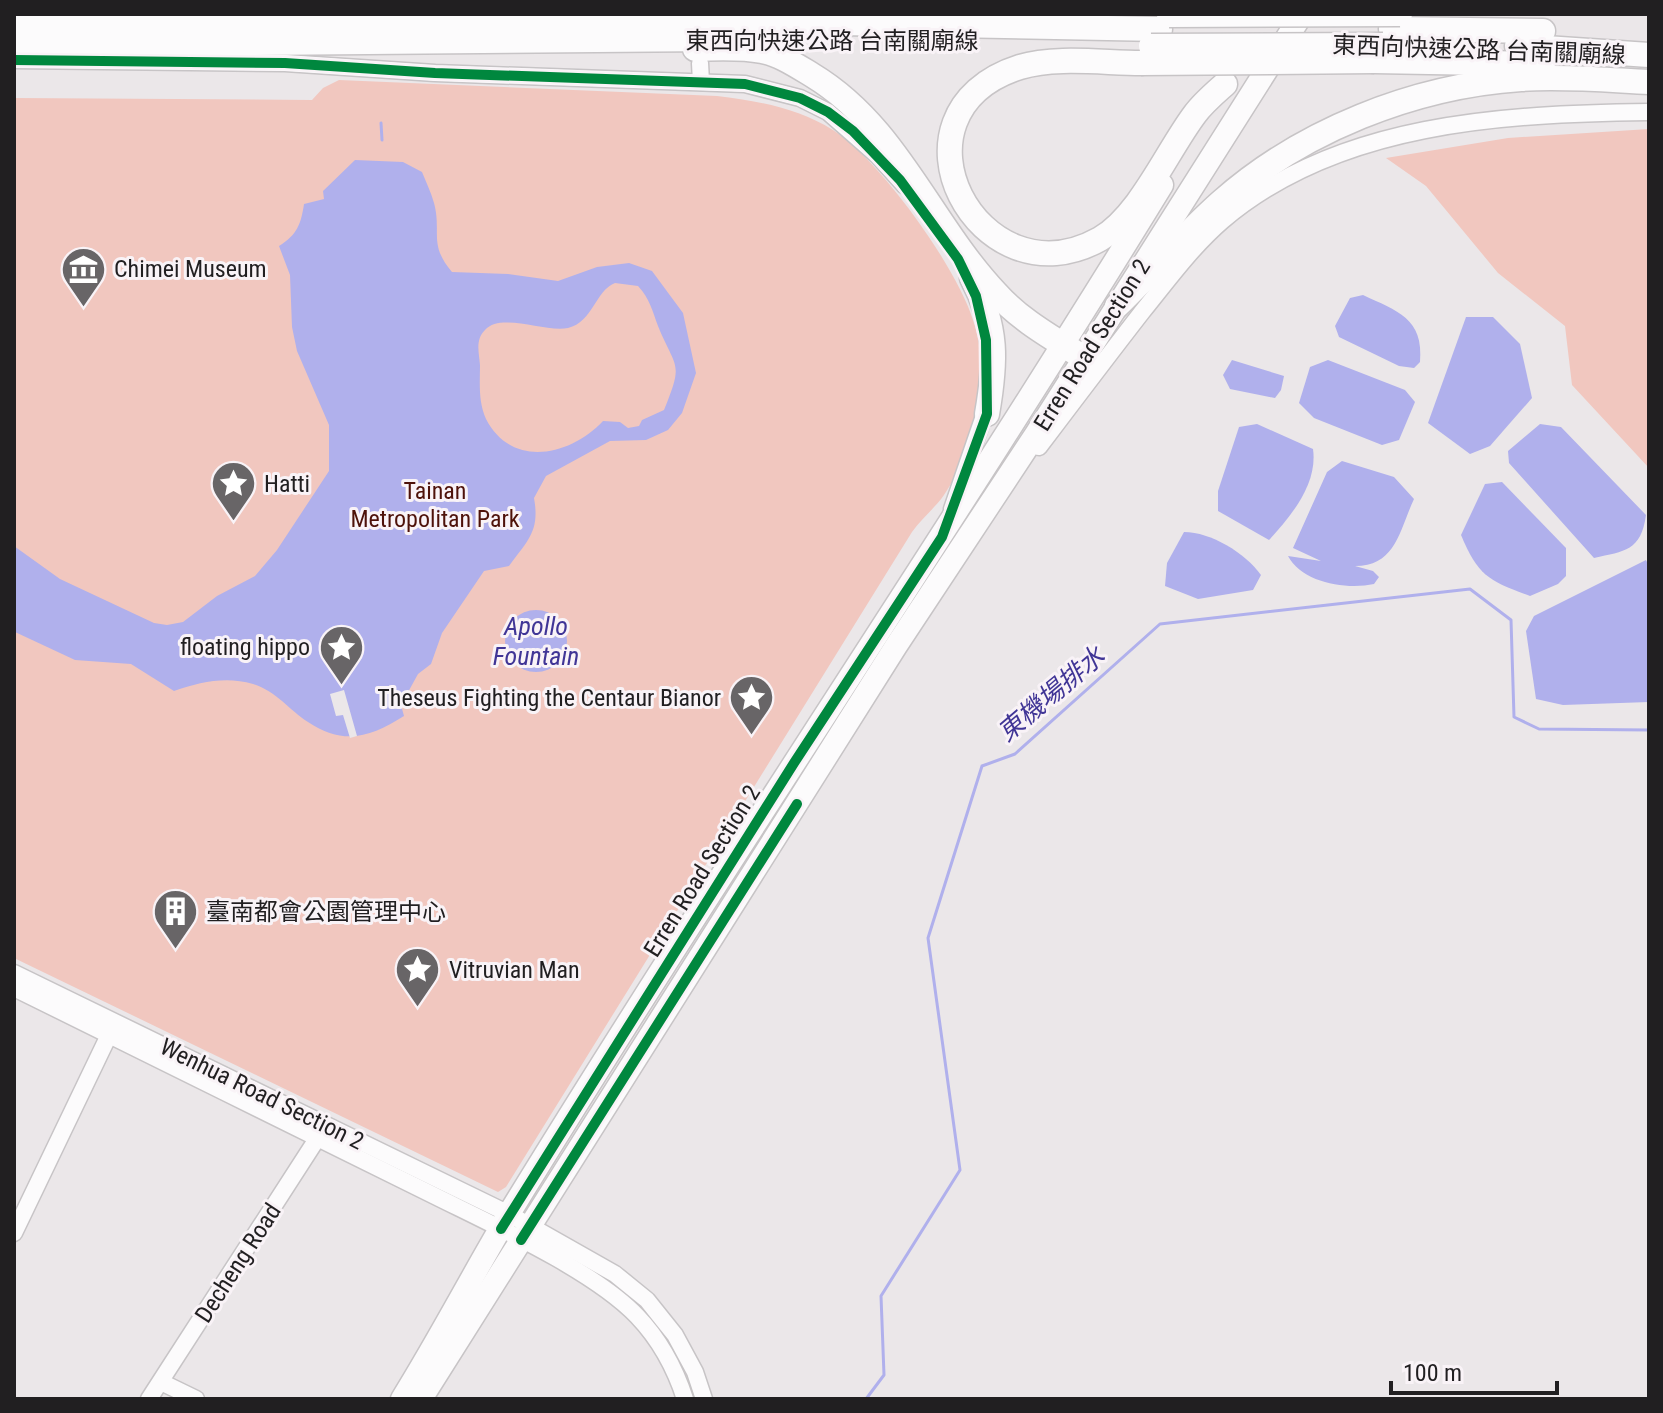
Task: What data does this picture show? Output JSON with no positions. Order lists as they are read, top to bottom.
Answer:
{
  "streets": {
    "highway": ["東西向快速公路 台南關廟線"],
    "main road": ["Erren Road Section 2"],
    "street": ["Wenhua Road Section 2", "Decheng Road"]
  },
  "crossings": [
    ["Erren Road Section 2", "Wenhua Road Section 2"],
    ["Wenhua Road Section 2", "Decheng Road"]
  ],
  "water": ["Apollo Fountain", "東機場排水"],
  "parks": ["Tainan Metropolitan Park"],
  "places": {
    "museum": ["Chimei Museum"],
    "place": [
      "Hatti",
      "floating hippo",
      "Theseus Fighting the Centaur Bianor",
      "Vitruvian Man"
    ],
    "building": ["臺南都會公園管理中心"]
  },
  "scale_bar": "100 m"
}
